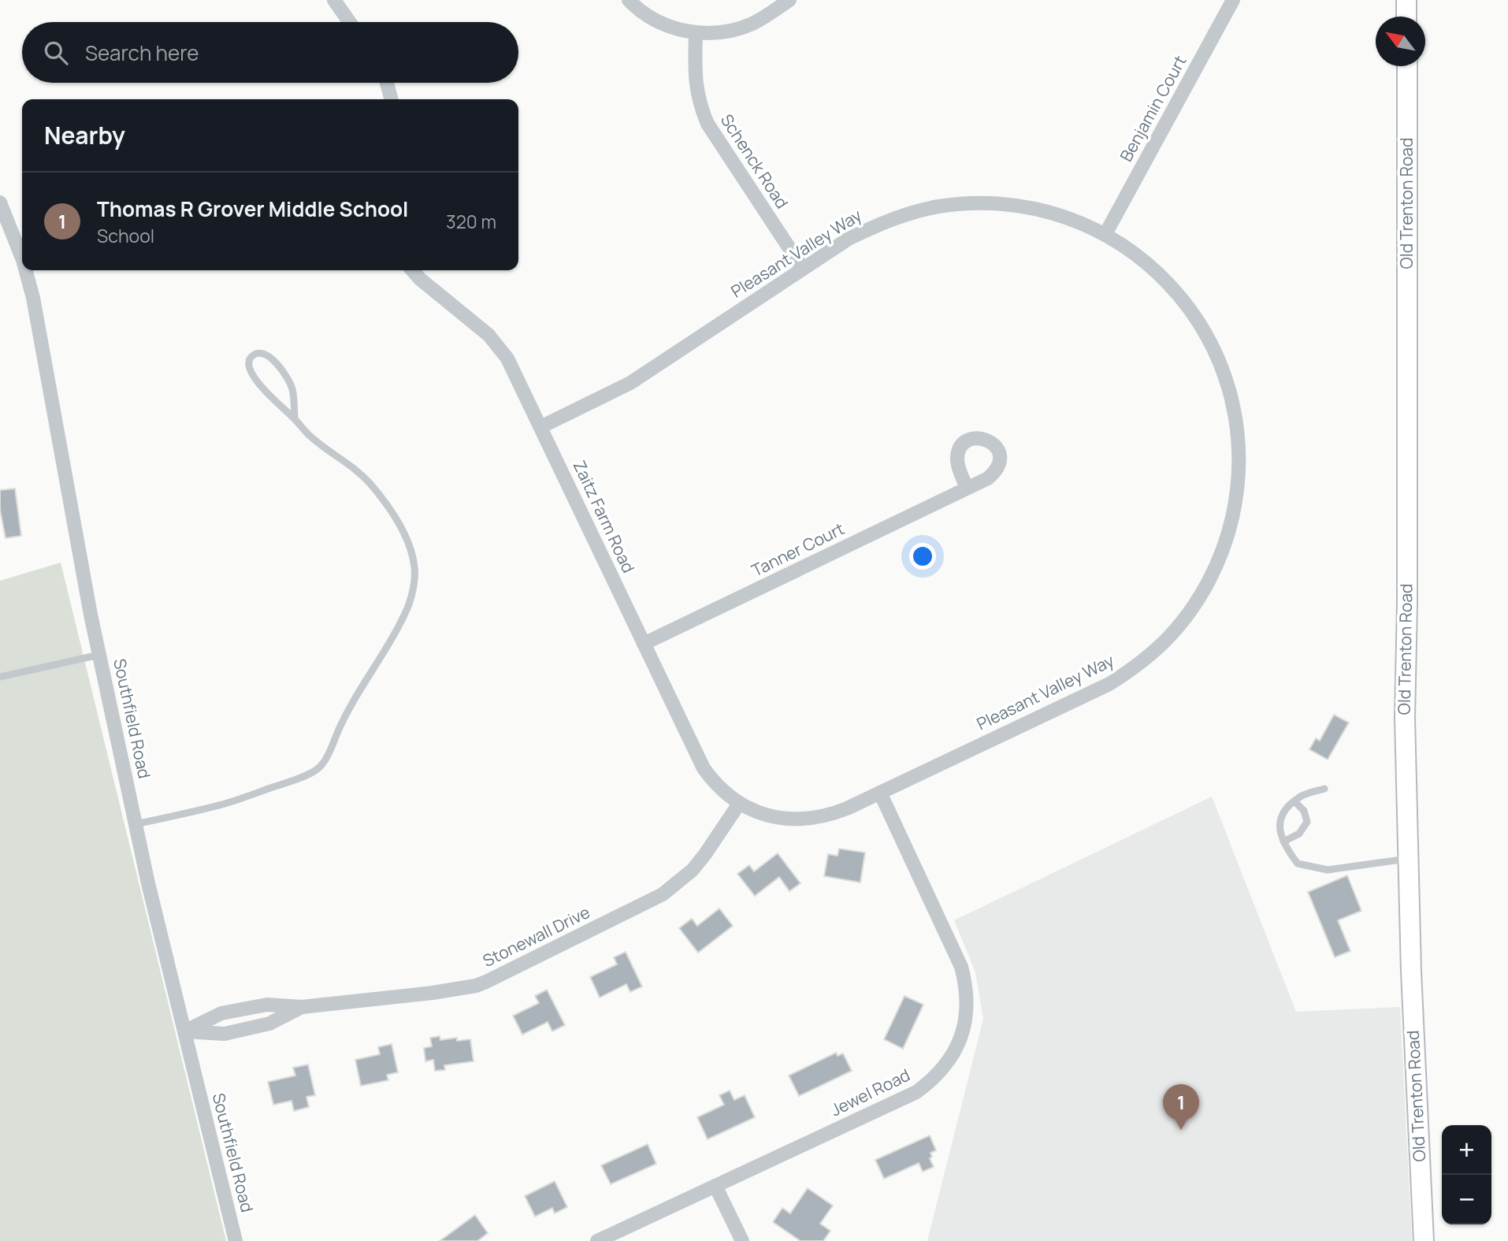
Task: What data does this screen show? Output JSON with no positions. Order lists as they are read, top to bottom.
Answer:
{
  "streets": {
    "main road": ["Old Trenton Road"],
    "street": [
      "Benjamin Court",
      "Schenck Road",
      "Pleasant Valley Way",
      "Zaitz Farm Road",
      "Tanner Court",
      "Southfield Road",
      "Stonewall Drive",
      "Jewel Road"
    ]
  },
  "crossings": [
    ["Benjamin Court", "Pleasant Valley Way"],
    ["Schenck Road", "Pleasant Valley Way"],
    ["Pleasant Valley Way", "Zaitz Farm Road"],
    ["Pleasant Valley Way", "Stonewall Drive"],
    ["Pleasant Valley Way", "Jewel Road"],
    ["Zaitz Farm Road", "Tanner Court"],
    ["Zaitz Farm Road", "Stonewall Drive"],
    ["Southfield Road", "Stonewall Drive"]
  ],
  "north": "top left",
  "page": {
    "search": "Search here",
    "heading": "Nearby",
    "list": [
      {
        "mark": "1",
        "name": "Thomas R Grover Middle School",
        "note": "School",
        "value": "320 m"
      }
    ],
    "pins": "1",
    "map_buttons": ["+", "−"]
  }
}
